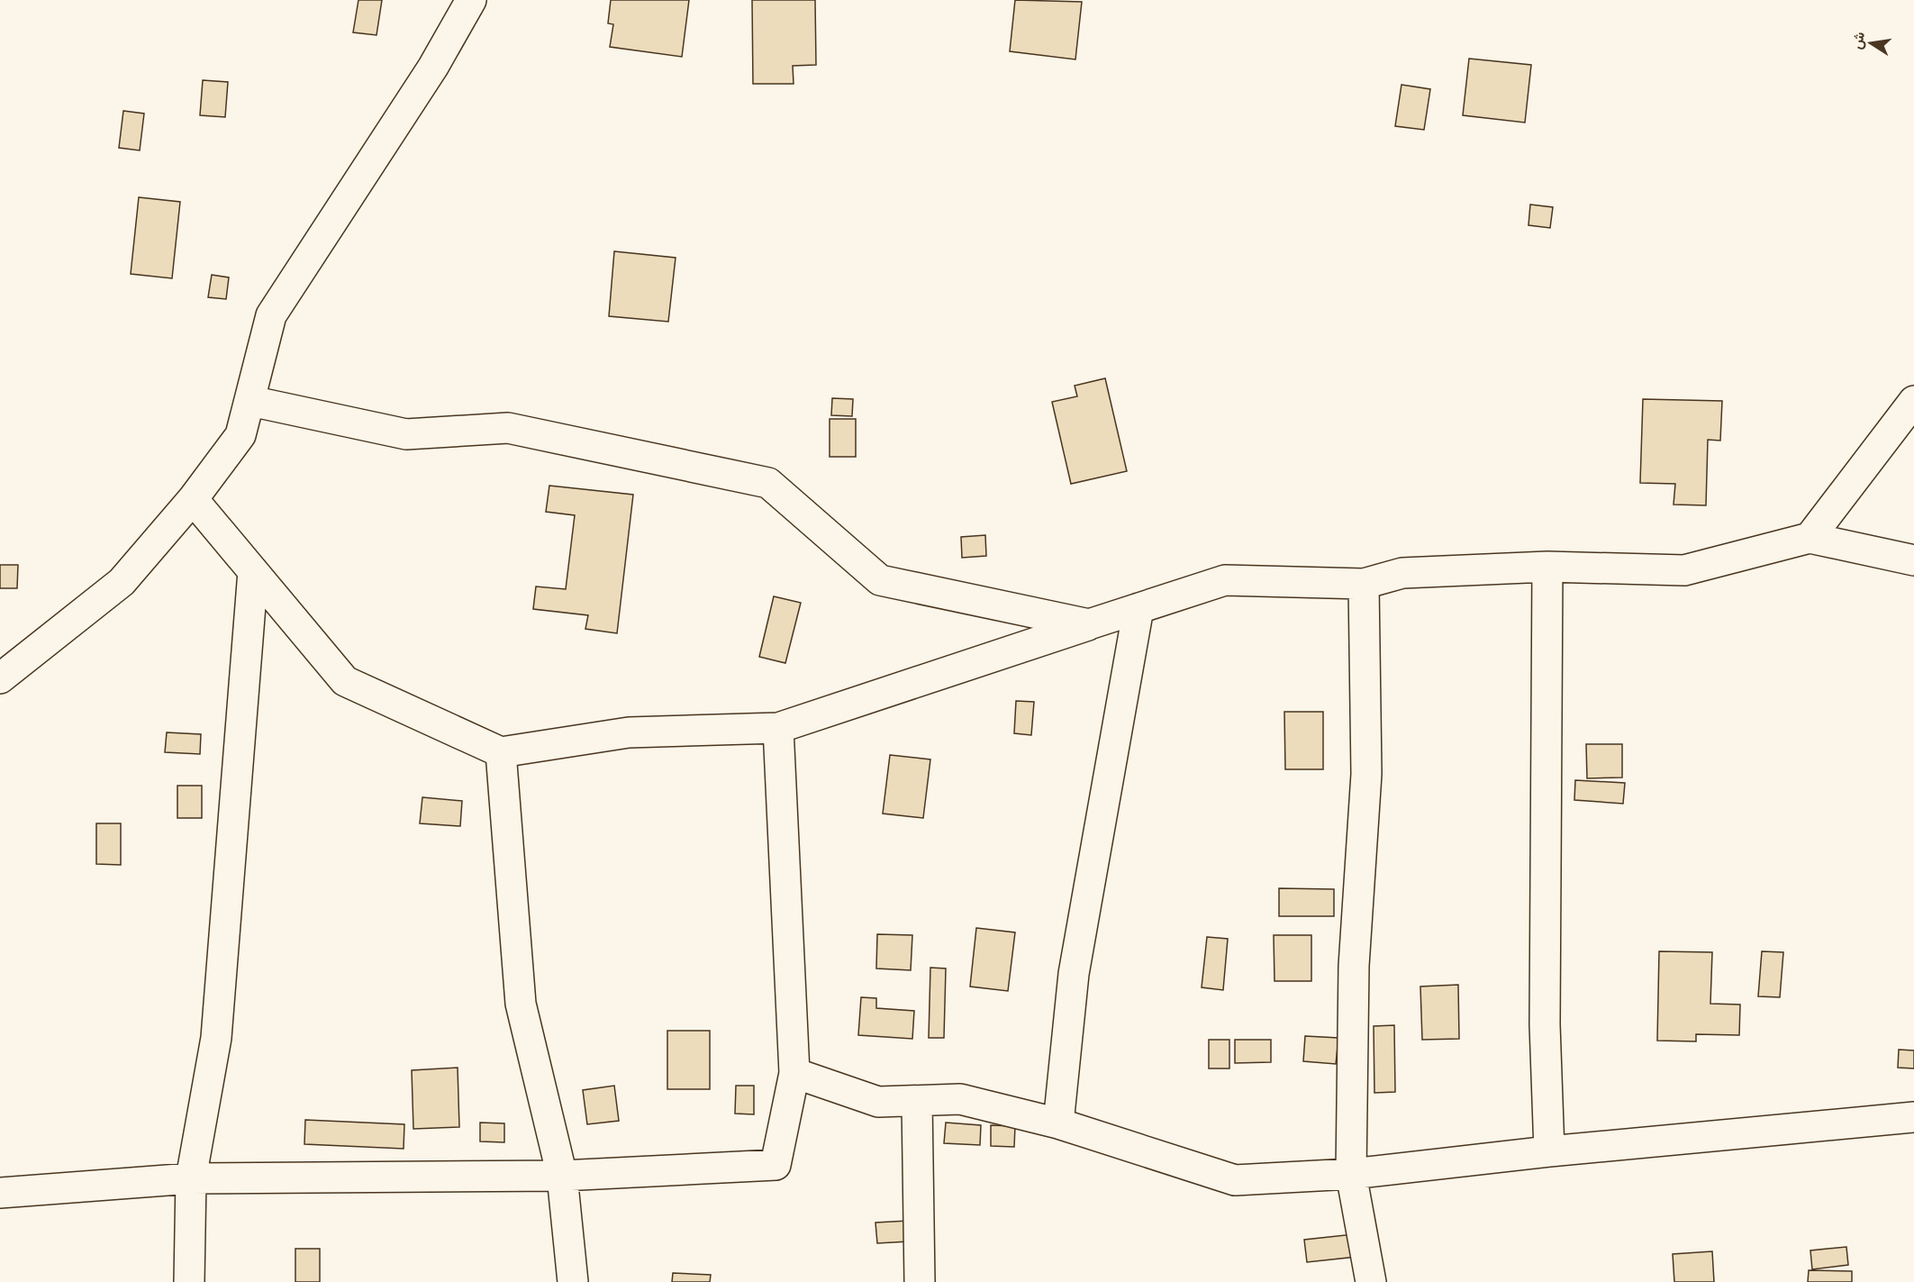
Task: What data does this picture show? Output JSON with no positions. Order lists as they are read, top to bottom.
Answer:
{
  "north": "left"
}
